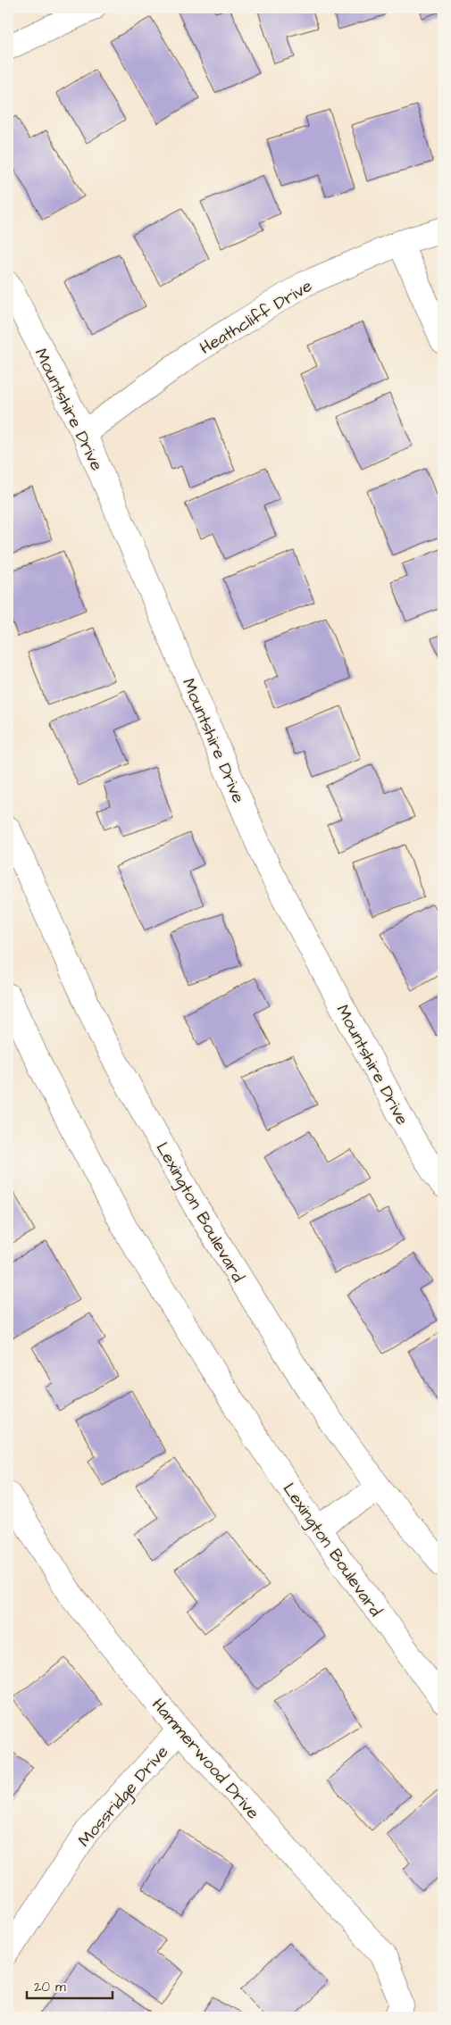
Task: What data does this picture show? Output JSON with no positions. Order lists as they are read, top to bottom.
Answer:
{
  "streets": {
    "street": [
      "Heathcliff Drive",
      "Mountshire Drive",
      "Lexington Boulevard",
      "Hammerwood Drive",
      "Mossridge Drive"
    ]
  },
  "crossings": [
    ["Heathcliff Drive", "Mountshire Drive"],
    ["Hammerwood Drive", "Mossridge Drive"]
  ],
  "scale_bar": "20 m"
}
